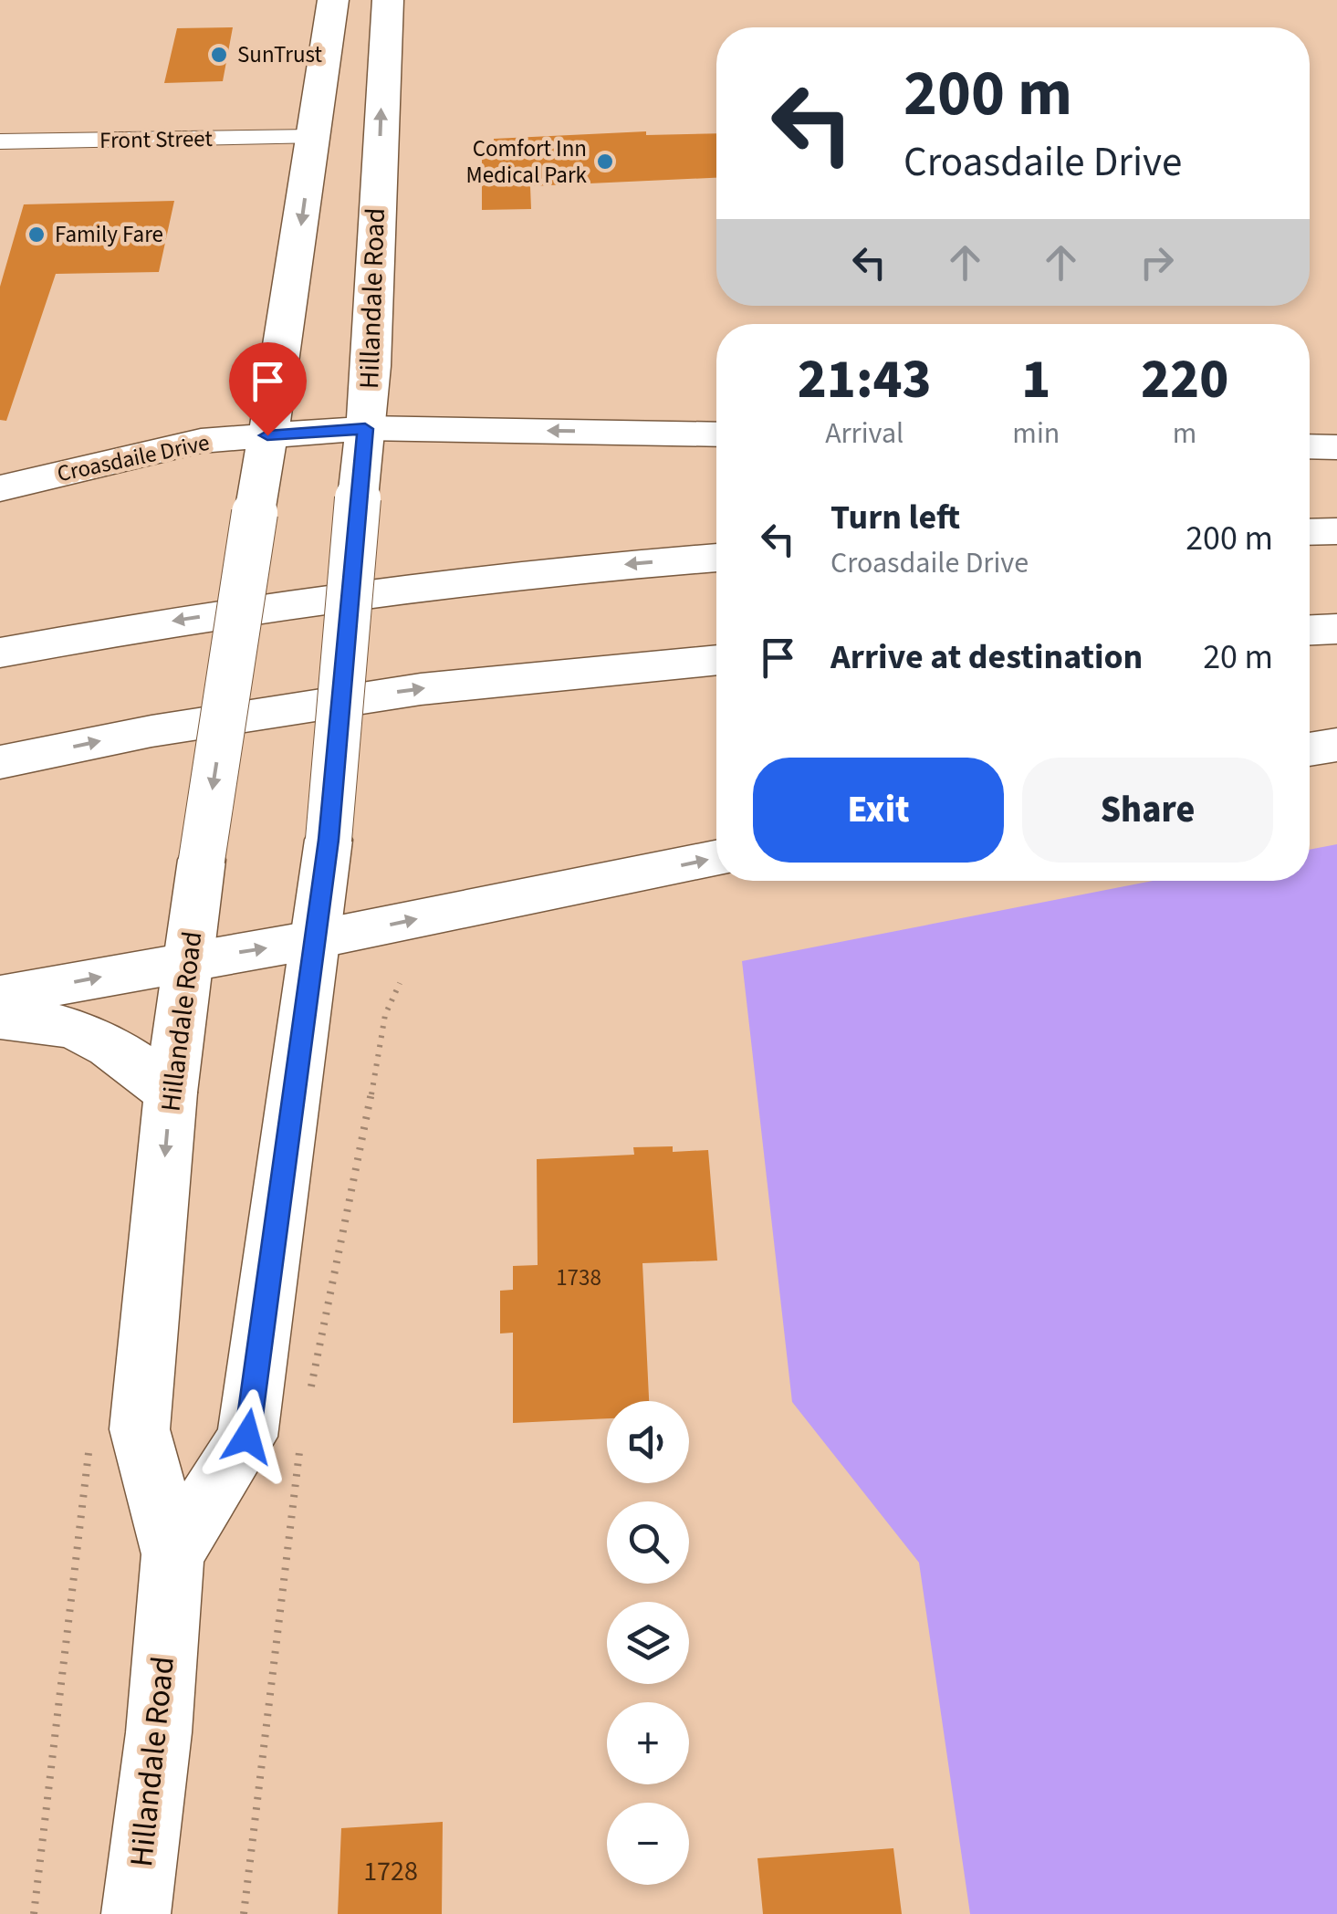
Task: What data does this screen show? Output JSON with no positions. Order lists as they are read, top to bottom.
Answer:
{
  "streets": {
    "main road": ["Hillandale Road", "Croasdaile Drive"],
    "street": ["Front Street"]
  },
  "crossings": [
    ["Front Street", "Hillandale Road"],
    ["Hillandale Road", "Croasdaile Drive"]
  ],
  "places": ["SunTrust", "Comfort Inn Medical Park", "Family Fare"],
  "house_numbers": ["1738", "1728"],
  "page": {
    "turn": ["200 m", "Croasdaile Drive"],
    "eta": [
      "21:43",
      "Arrival",
      "1",
      "min",
      "220",
      "m"
    ],
    "list": [
      {
        "name": "Turn left",
        "note": "Croasdaile Drive",
        "value": "200 m"
      },
      {
        "name": "Arrive at destination",
        "value": "20 m"
      }
    ],
    "buttons": ["Exit", "Share"],
    "map_buttons": ["+", "−"]
  }
}
